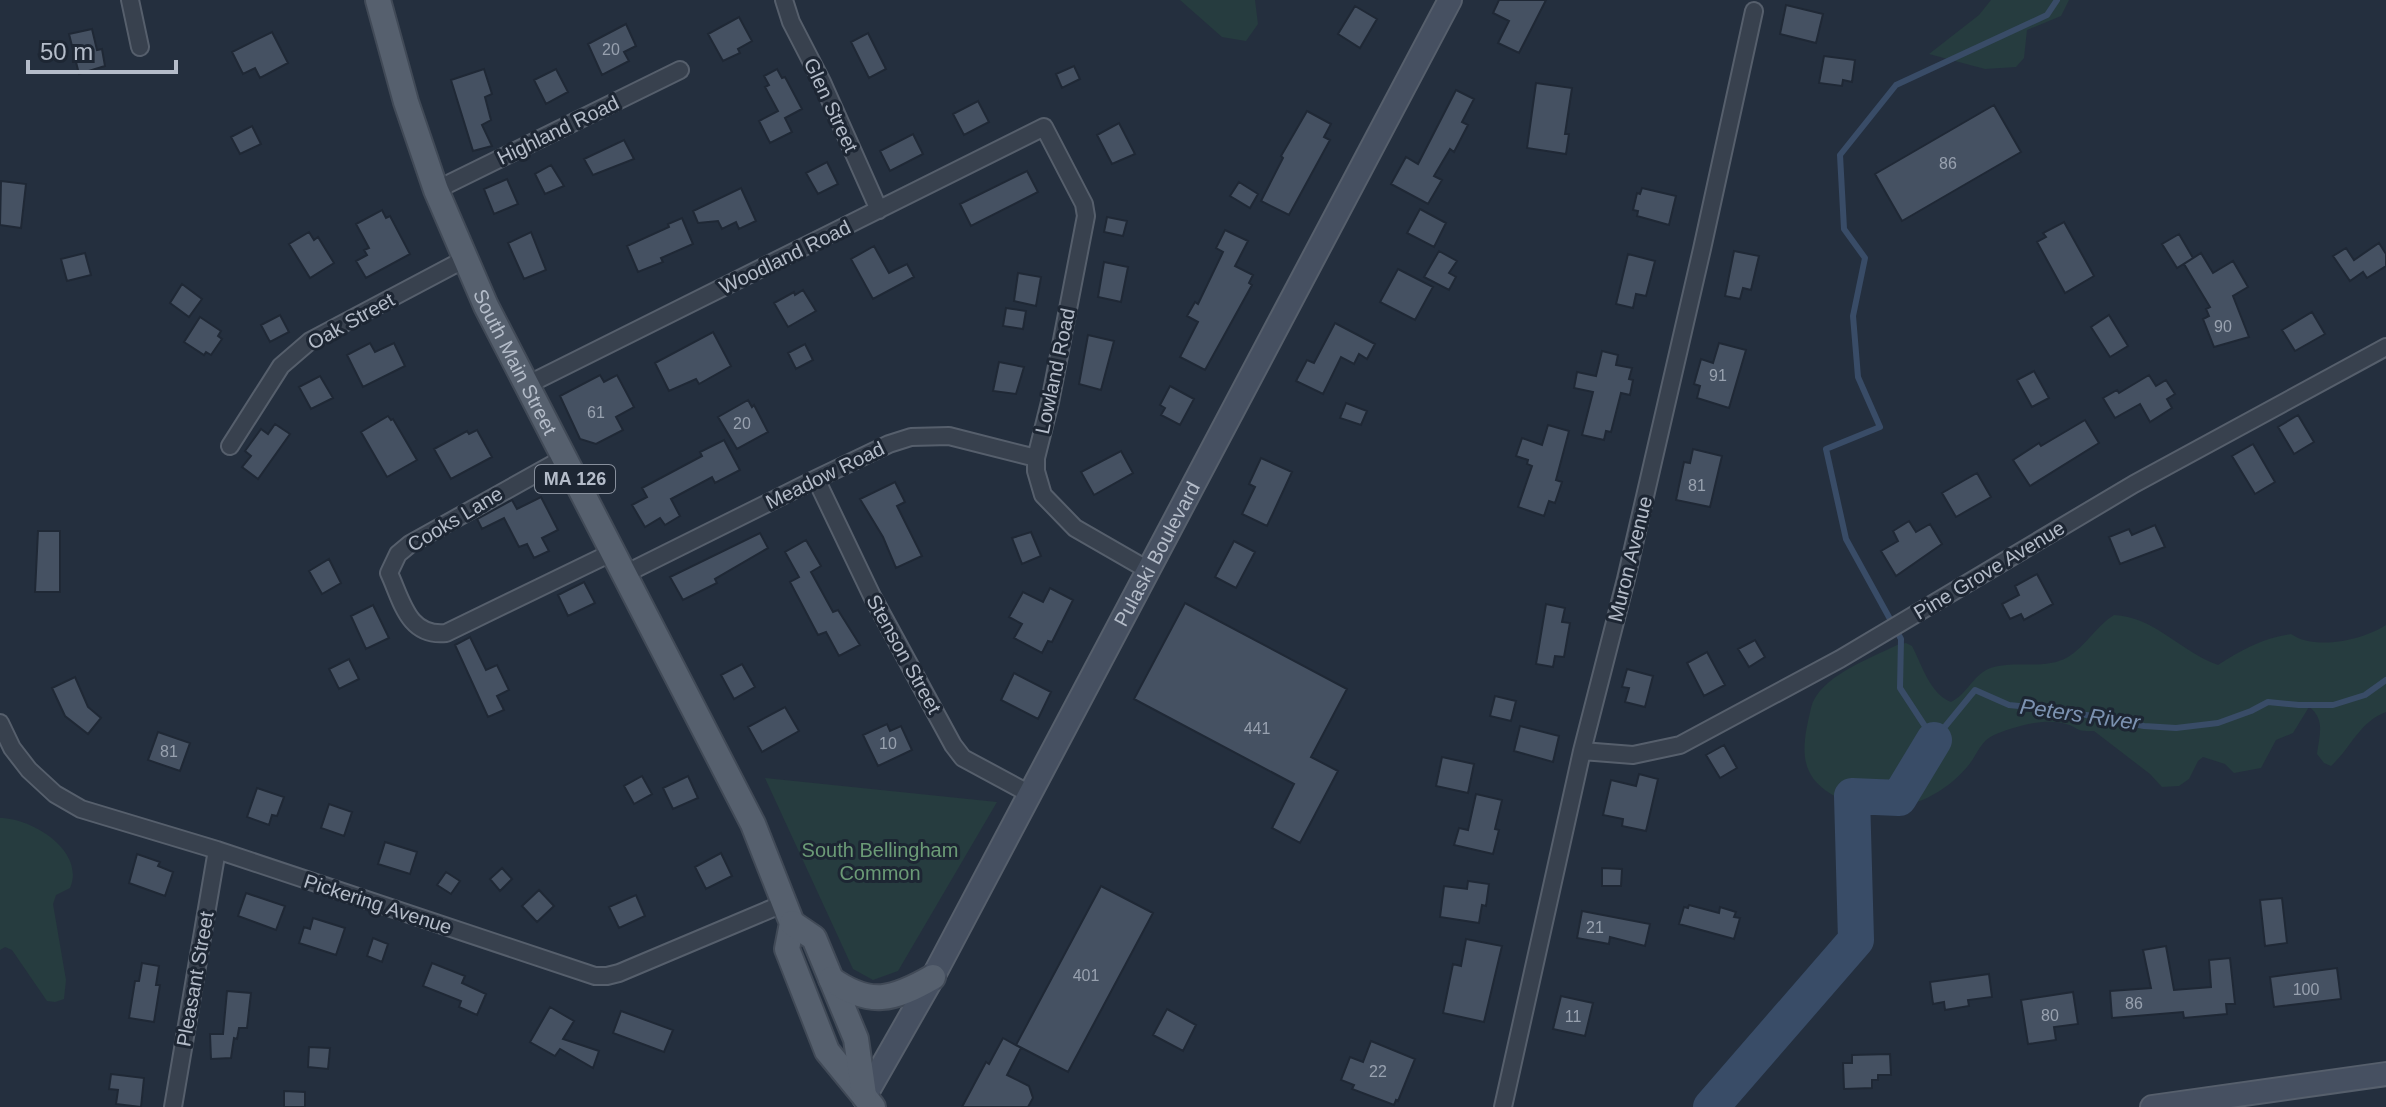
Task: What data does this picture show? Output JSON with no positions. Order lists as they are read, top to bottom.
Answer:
{
  "streets": {
    "main road": ["South Main Street", "MA 126", "Pulaski Boulevard"],
    "street": [
      "Glen Street",
      "Highland Road",
      "Woodland Road",
      "Oak Street",
      "Lowland Road",
      "Meadow Road",
      "Cooks Lane",
      "Muron Avenue",
      "Pine Grove Avenue",
      "Stenson Street",
      "Pickering Avenue",
      "Pleasant Street"
    ]
  },
  "crossings": [
    ["Glen Street", "Woodland Road"],
    ["Highland Road", "South Main Street"],
    ["Woodland Road", "South Main Street"],
    ["Woodland Road", "Lowland Road"],
    ["Oak Street", "South Main Street"],
    ["South Main Street", "Meadow Road"],
    ["South Main Street", "Cooks Lane"],
    ["South Main Street", "Pulaski Boulevard"],
    ["South Main Street", "Pickering Avenue"],
    ["Lowland Road", "Meadow Road"],
    ["Lowland Road", "Pulaski Boulevard"],
    ["Meadow Road", "Stenson Street"],
    ["Pulaski Boulevard", "Stenson Street"],
    ["Muron Avenue", "Pine Grove Avenue"],
    ["Pickering Avenue", "Pleasant Street"]
  ],
  "water": ["Peters River"],
  "parks": ["South Bellingham Common"],
  "house_numbers": [
    "20",
    "86",
    "90",
    "91",
    "61",
    "20",
    "81",
    "441",
    "10",
    "81",
    "21",
    "401",
    "100",
    "86",
    "80",
    "11",
    "22"
  ],
  "scale_bar": "50 m"
}
